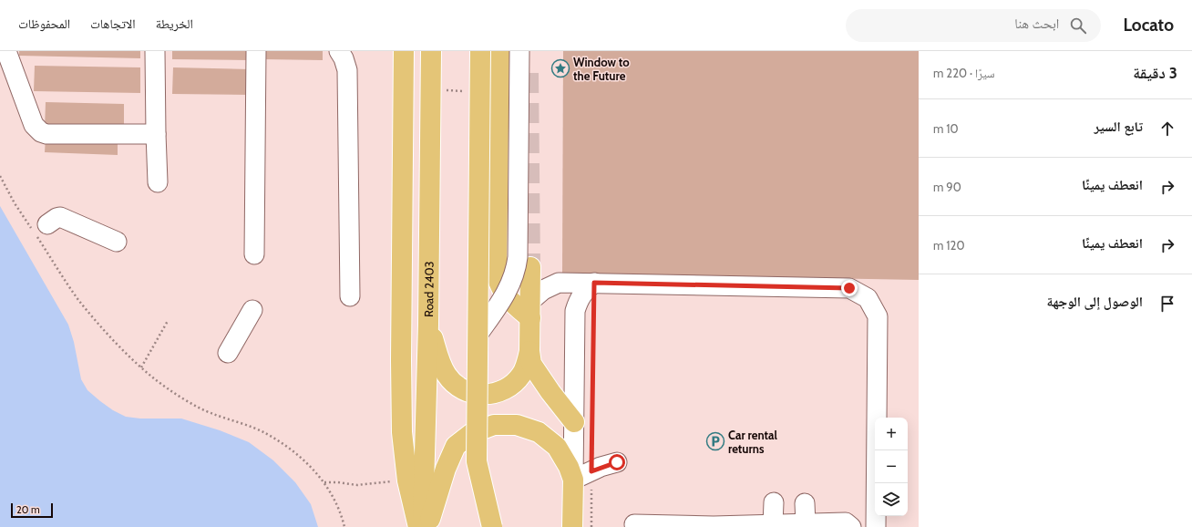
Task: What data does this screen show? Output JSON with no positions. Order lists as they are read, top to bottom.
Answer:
{
  "streets": {
    "main road": ["Road 2403"]
  },
  "places": {
    "place": ["Window to the Future"],
    "parking": ["Car rental returns"]
  },
  "scale_bar": "20 m",
  "page": {
    "header": "Locato",
    "search": "ابحث هنا",
    "nav": ["الخريطة", "الاتجاهات", "المحفوظات"],
    "heading": ["3 دقيقة", "سيرًا · 220 m"],
    "list": [
      ["تابع السير", "10 m"],
      ["انعطف يمينًا", "90 m"],
      ["انعطف يمينًا", "120 m"],
      "الوصول إلى الوجهة"
    ],
    "map_buttons": ["+", "−"],
    "scale": "20 m"
  }
}
